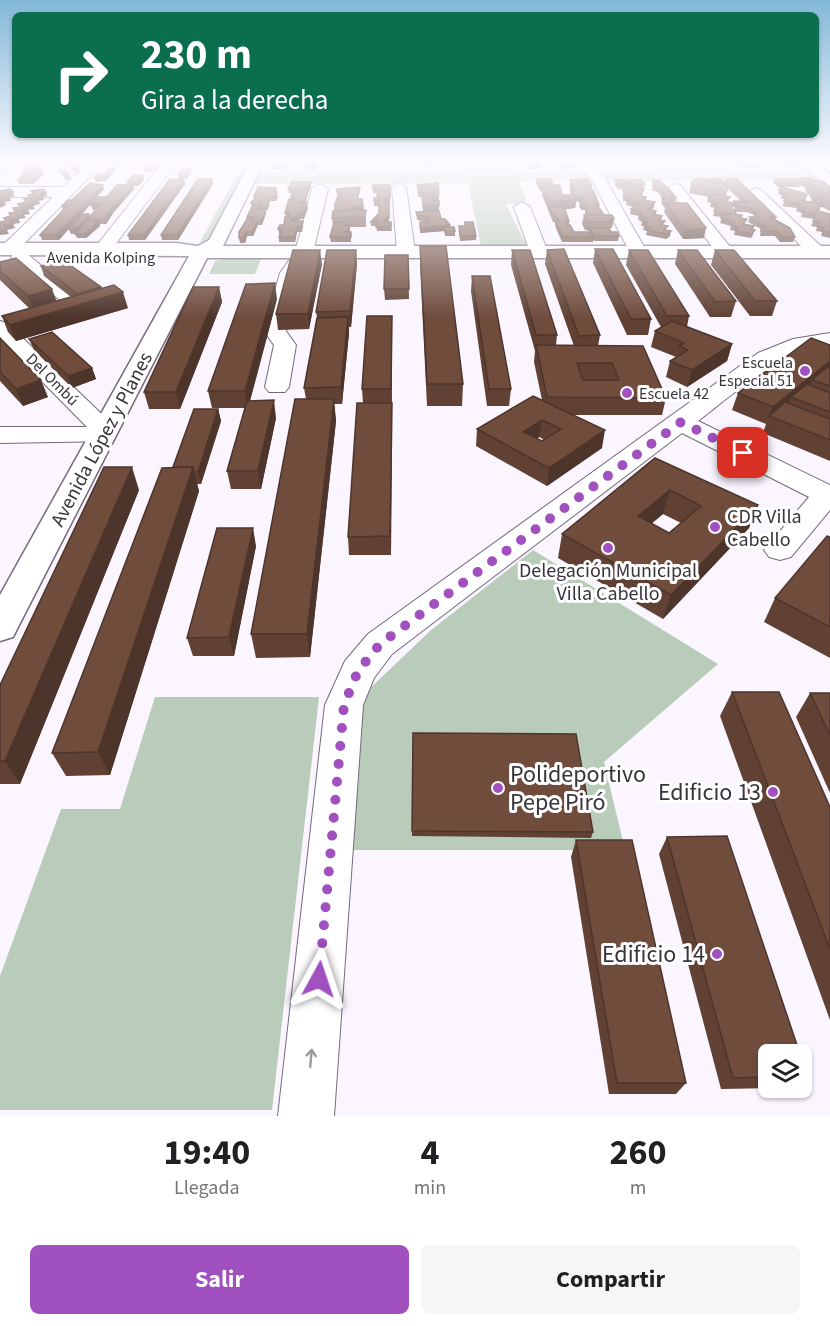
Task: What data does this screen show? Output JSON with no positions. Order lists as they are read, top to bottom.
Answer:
{
  "streets": {
    "main road": ["Avenida Kolping", "Avenida López y Planes"],
    "street": ["Del Ombú"]
  },
  "crossings": [
    ["Avenida Kolping", "Avenida López y Planes"],
    ["Del Ombú", "Avenida López y Planes"]
  ],
  "places": [
    "Escuela Especial 51",
    "Escuela 42",
    "CDR Villa Cabello",
    "Delegación Municipal Villa Cabello",
    "Polideportivo Pepe Piró",
    "Edificio 13",
    "Edificio 14"
  ],
  "page": {
    "turn": ["230 m", "Gira a la derecha"],
    "eta": [
      "19:40",
      "Llegada",
      "4",
      "min",
      "260",
      "m"
    ],
    "buttons": ["Salir", "Compartir"]
  }
}
